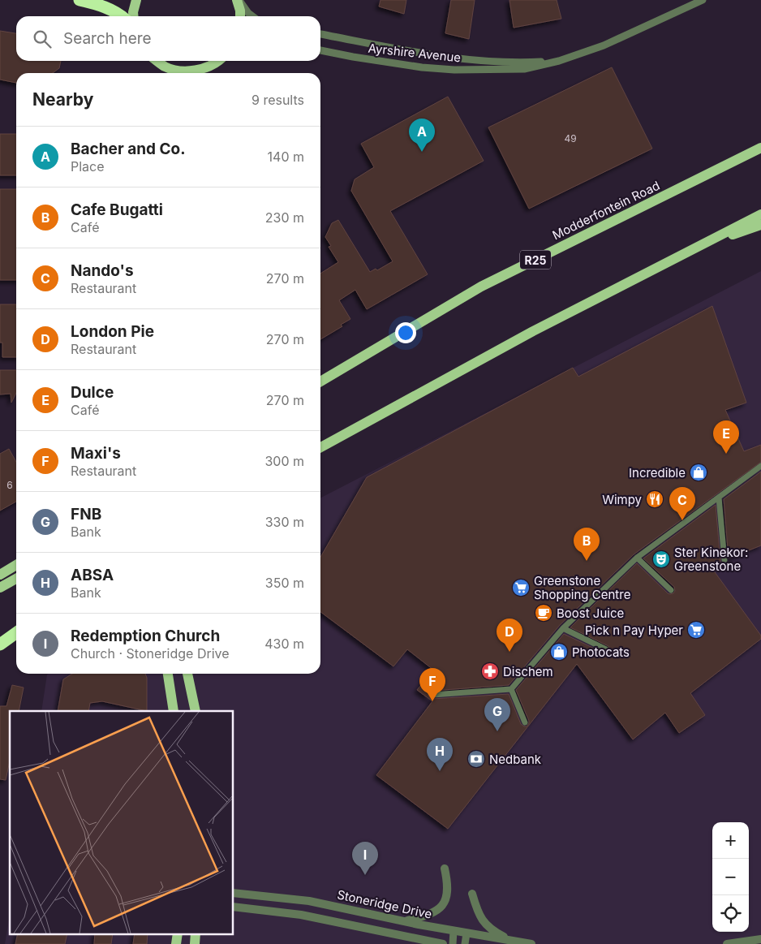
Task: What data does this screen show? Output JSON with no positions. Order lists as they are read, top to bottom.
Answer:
{
  "streets": {
    "main road": ["Modderfontein Road", "R25"],
    "street": ["Ayrshire Avenue", "Stoneridge Drive"]
  },
  "places": {
    "shop": ["Incredible", "Photocats"],
    "restaurant": ["Wimpy"],
    "theatre": ["Ster Kinekor: Greenstone"],
    "supermarket": ["Greenstone Shopping Centre", "Pick n Pay Hyper"],
    "cafe": ["Boost Juice"],
    "pharmacy": ["Dischem"],
    "bank": ["Nedbank"]
  },
  "house_numbers": ["49", "6"],
  "page": {
    "search": "Search here",
    "heading": ["Nearby", "9 results"],
    "pins": [
      "A",
      "E",
      "C",
      "B",
      "D",
      "F",
      "G",
      "H",
      "I"
    ],
    "list": [
      {
        "mark": "A",
        "name": "Bacher and Co.",
        "note": "Place",
        "value": "140 m"
      },
      {
        "mark": "B",
        "name": "Cafe Bugatti",
        "note": "Café",
        "value": "230 m"
      },
      {
        "mark": "C",
        "name": "Nando's",
        "note": "Restaurant",
        "value": "270 m"
      },
      {
        "mark": "D",
        "name": "London Pie",
        "note": "Restaurant",
        "value": "270 m"
      },
      {
        "mark": "E",
        "name": "Dulce",
        "note": "Café",
        "value": "270 m"
      },
      {
        "mark": "F",
        "name": "Maxi's",
        "note": "Restaurant",
        "value": "300 m"
      },
      {
        "mark": "G",
        "name": "FNB",
        "note": "Bank",
        "value": "330 m"
      },
      {
        "mark": "H",
        "name": "ABSA",
        "note": "Bank",
        "value": "350 m"
      },
      {
        "mark": "I",
        "name": "Redemption Church",
        "note": "Church · Stoneridge Drive",
        "value": "430 m"
      }
    ],
    "map_buttons": ["+", "−"]
  }
}
